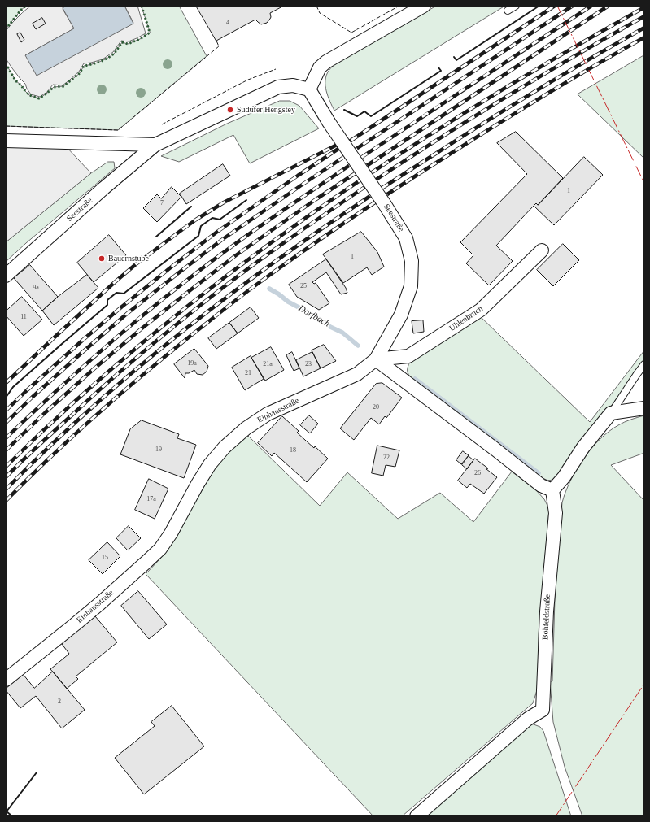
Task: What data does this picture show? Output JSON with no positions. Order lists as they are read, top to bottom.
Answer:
{
  "streets": {
    "street": [
      "Seestraße",
      "Uhlenbruch",
      "Einhausstraße",
      "Böhfeldstraße"
    ]
  },
  "crossings": [
    ["Seestraße", "Uhlenbruch"],
    ["Seestraße", "Einhausstraße"],
    ["Uhlenbruch", "Einhausstraße"]
  ],
  "water": ["Dorfbach"],
  "places": ["Südufer Hengstey", "Bauernstube"],
  "house_numbers": [
    "4",
    "1",
    "7",
    "1",
    "25",
    "9a",
    "11",
    "19a",
    "21a",
    "23",
    "21",
    "20",
    "19",
    "18",
    "22",
    "26",
    "17a",
    "15",
    "2"
  ]
}
